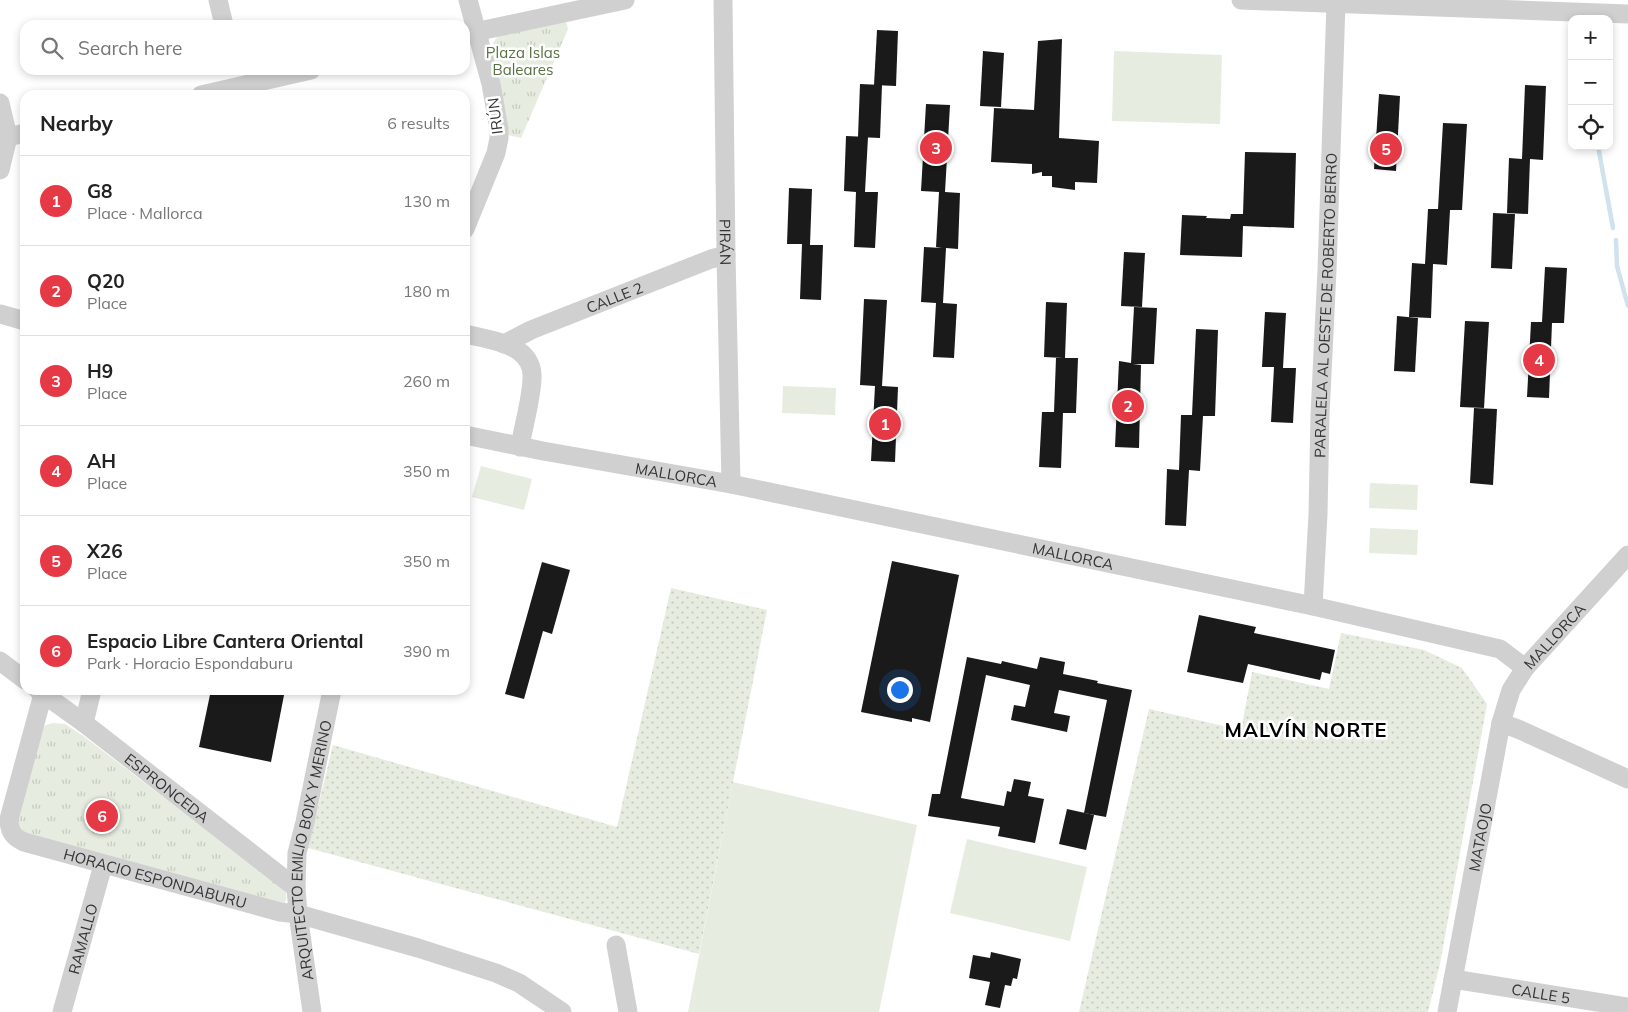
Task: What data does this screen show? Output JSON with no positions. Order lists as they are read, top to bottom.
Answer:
{
  "streets": {
    "street": [
      "IRÚN",
      "PIRÁN",
      "CALLE 2",
      "PARALELA AL OESTE DE ROBERTO BERRO",
      "MALLORCA",
      "ESPRONCEDA",
      "MATAOJO",
      "ARQUITECTO EMILIO BOIX Y MERINO",
      "HORACIO ESPONDABURU",
      "RAMALLO",
      "CALLE 5"
    ]
  },
  "crossings": [
    ["PIRÁN", "CALLE 2"],
    ["PIRÁN", "MALLORCA"],
    ["PARALELA AL OESTE DE ROBERTO BERRO", "MALLORCA"],
    ["MALLORCA", "MATAOJO"],
    ["ESPRONCEDA", "ARQUITECTO EMILIO BOIX Y MERINO"],
    ["MATAOJO", "CALLE 5"],
    ["ARQUITECTO EMILIO BOIX Y MERINO", "HORACIO ESPONDABURU"],
    ["HORACIO ESPONDABURU", "RAMALLO"]
  ],
  "districts": ["MALVÍN NORTE"],
  "parks": ["Plaza Islas Baleares"],
  "page": {
    "map_buttons": ["+", "−"],
    "search": "Search here",
    "heading": ["Nearby", "6 results"],
    "pins": [
      "3",
      "5",
      "4",
      "2",
      "1",
      "6"
    ],
    "list": [
      {
        "mark": "1",
        "name": "G8",
        "note": "Place · Mallorca",
        "value": "130 m"
      },
      {
        "mark": "2",
        "name": "Q20",
        "note": "Place",
        "value": "180 m"
      },
      {
        "mark": "3",
        "name": "H9",
        "note": "Place",
        "value": "260 m"
      },
      {
        "mark": "4",
        "name": "AH",
        "note": "Place",
        "value": "350 m"
      },
      {
        "mark": "5",
        "name": "X26",
        "note": "Place",
        "value": "350 m"
      },
      {
        "mark": "6",
        "name": "Espacio Libre Cantera Oriental",
        "note": "Park · Horacio Espondaburu",
        "value": "390 m"
      }
    ]
  }
}
